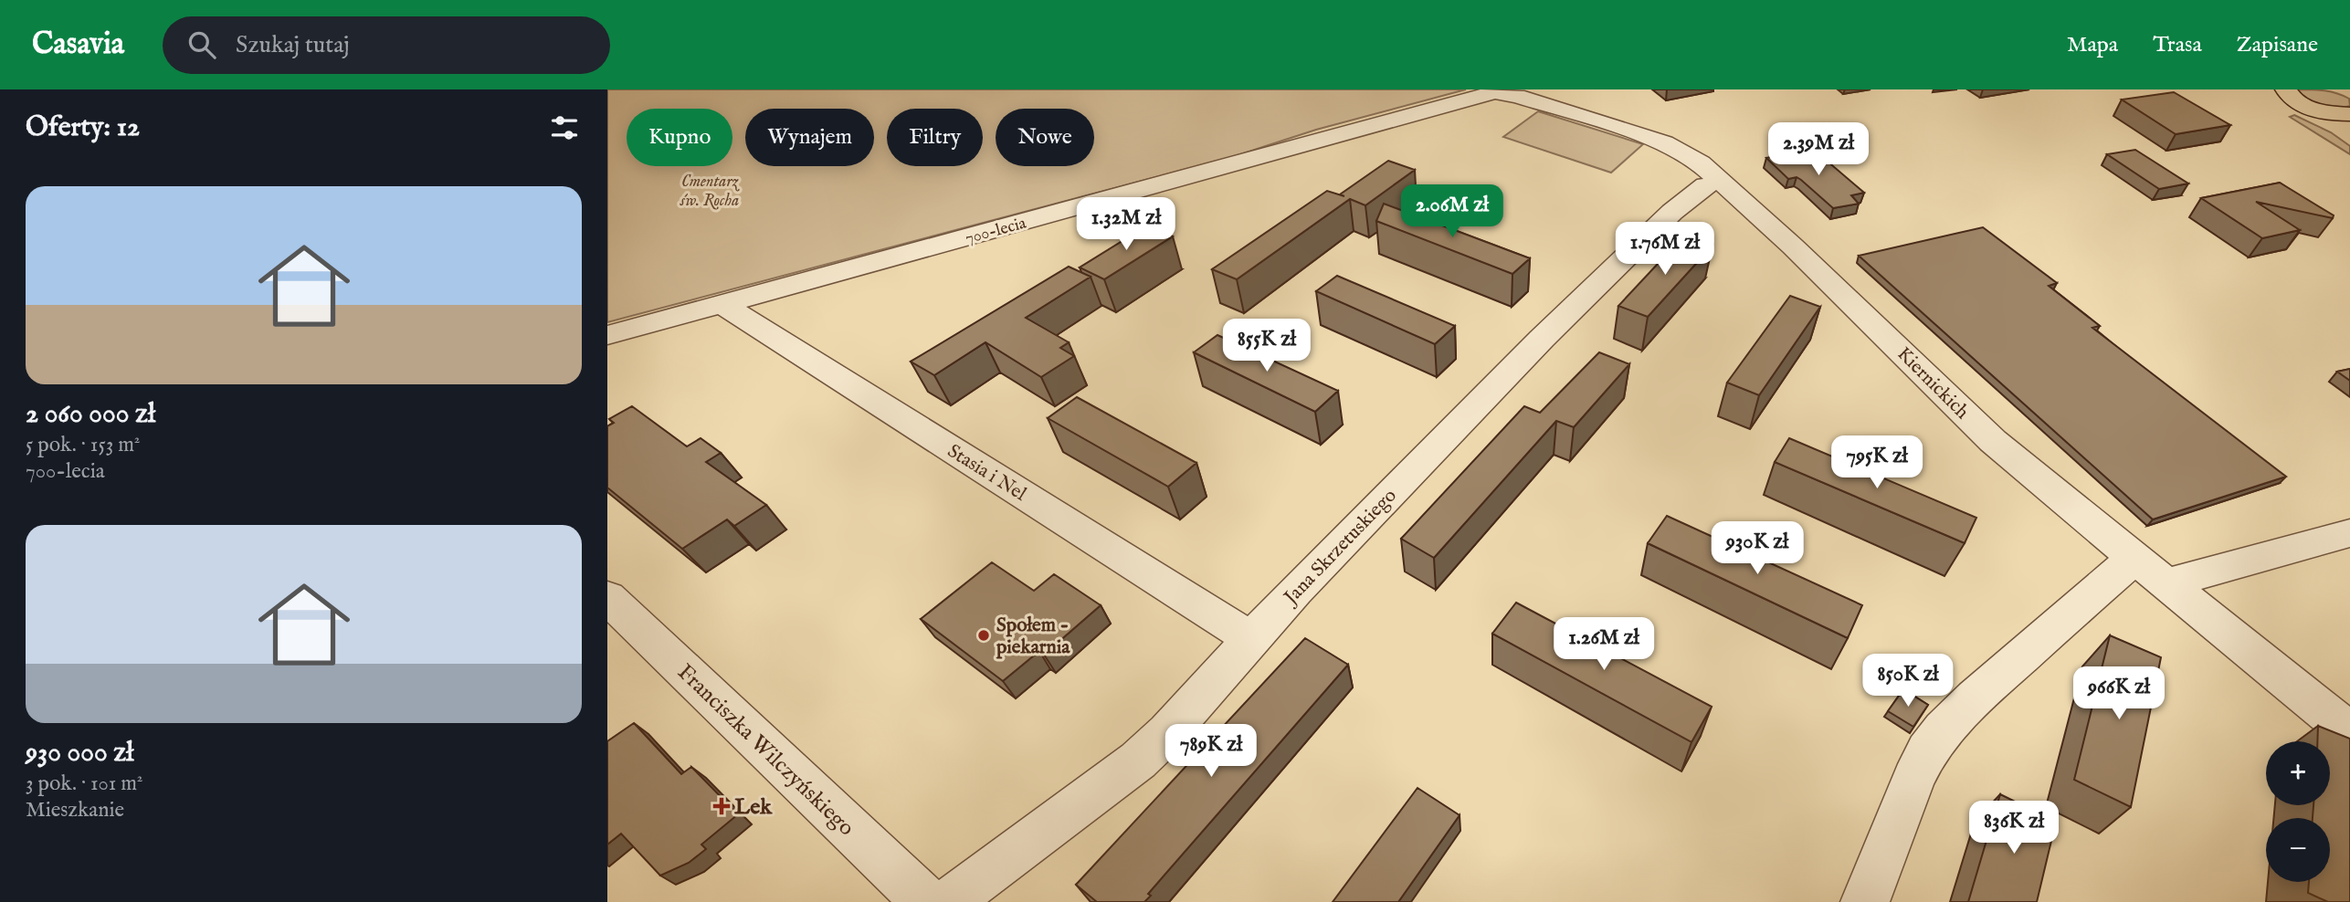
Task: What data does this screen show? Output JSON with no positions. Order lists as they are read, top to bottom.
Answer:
{
  "streets": {
    "street": [
      "700-lecia",
      "Kiernickich",
      "Stasia i Nel",
      "Jana Skrzetuskiego",
      "Franciszka Wilczyńskiego"
    ]
  },
  "crossings": [
    ["700-lecia", "Kiernickich"],
    ["700-lecia", "Stasia i Nel"],
    ["Kiernickich", "Jana Skrzetuskiego"],
    ["Stasia i Nel", "Jana Skrzetuskiego"]
  ],
  "parks": ["Cmentarz św. Rocha"],
  "places": {
    "other": ["Społem - piekarnia"],
    "health": ["Lek"]
  },
  "page": {
    "header": "Casavia",
    "search": "Szukaj tutaj",
    "nav": ["Mapa", "Trasa", "Zapisane"],
    "heading": "Oferty: 12",
    "chip": [
      "Kupno",
      "Wynajem",
      "Filtry",
      "Nowe"
    ],
    "price": [
      "2.39M zł",
      "2.06M zł",
      "1.32M zł",
      "1.76M zł",
      "855K zł",
      "795K zł",
      "930K zł",
      "1.26M zł",
      "850K zł",
      "966K zł",
      "789K zł",
      "836K zł"
    ],
    "list": [
      {
        "name": "2 060 000 zł",
        "note": "5 pok. · 153 m² · 700-lecia"
      },
      {
        "name": "930 000 zł",
        "note": "3 pok. · 101 m² · Mieszkanie"
      }
    ],
    "map_buttons": ["+", "−"]
  }
}
